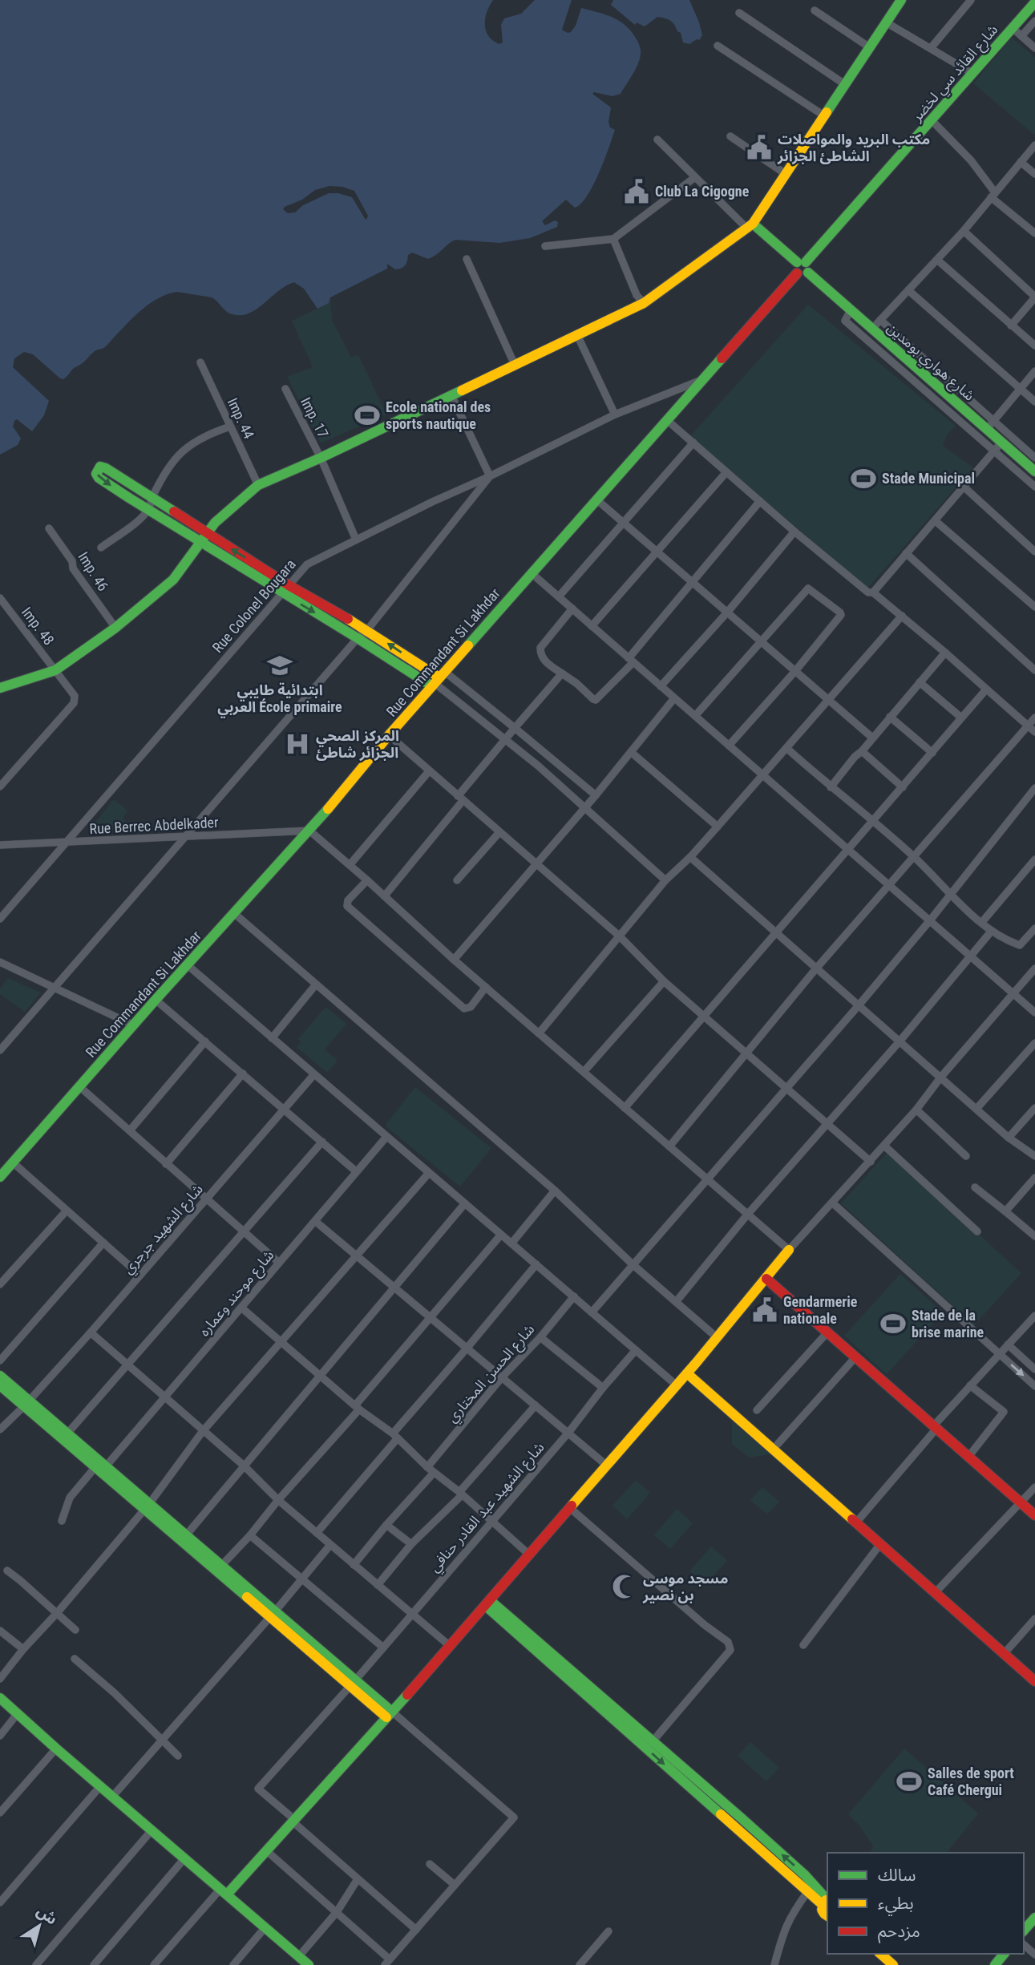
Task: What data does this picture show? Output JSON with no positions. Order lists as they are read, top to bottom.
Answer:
{
  "streets": {
    "main road": ["شارع القائد سي لخضر", "شارع هواري بومدين", "Rue Commandant Si Lakhdar"],
    "street": [
      "Imp. 17",
      "Imp. 44",
      "Imp. 46",
      "Rue Colonel Bougara",
      "Imp. 48",
      "Rue Berrec Abdelkader",
      "شارع الشهيد جرجري",
      "شارع موحند وعماره",
      "شارع الحسن المختاري",
      "شارع الشهيد عبد القادر حنافي"
    ]
  },
  "crossings": [
    ["شارع القائد سي لخضر", "شارع هواري بومدين"],
    ["شارع القائد سي لخضر", "Rue Commandant Si Lakhdar"],
    ["شارع هواري بومدين", "Rue Commandant Si Lakhdar"],
    ["Imp. 17", "Rue Colonel Bougara"],
    ["Rue Colonel Bougara", "Rue Commandant Si Lakhdar"],
    ["Rue Colonel Bougara", "Rue Berrec Abdelkader"],
    ["Rue Commandant Si Lakhdar", "Rue Berrec Abdelkader"]
  ],
  "places": {
    "public building": ["مكتب البريد والمواصلات الشاطئ الجزائر", "Club La Cigogne", "Gendarmerie nationale"],
    "sports": [
      "Ecole national des sports nautique",
      "Stade Municipal",
      "Stade de la brise marine",
      "Salles de sport Café Chergui"
    ],
    "school or university": ["ابتدائية طايبي العربي École primaire"],
    "hospital": ["المركز الصحي الجزائر شاطئ"],
    "mosque": ["مسجد موسى بن نصير"]
  },
  "legend": ["سالك", "بطيء", "مزدحم"],
  "north": "top right"
}
